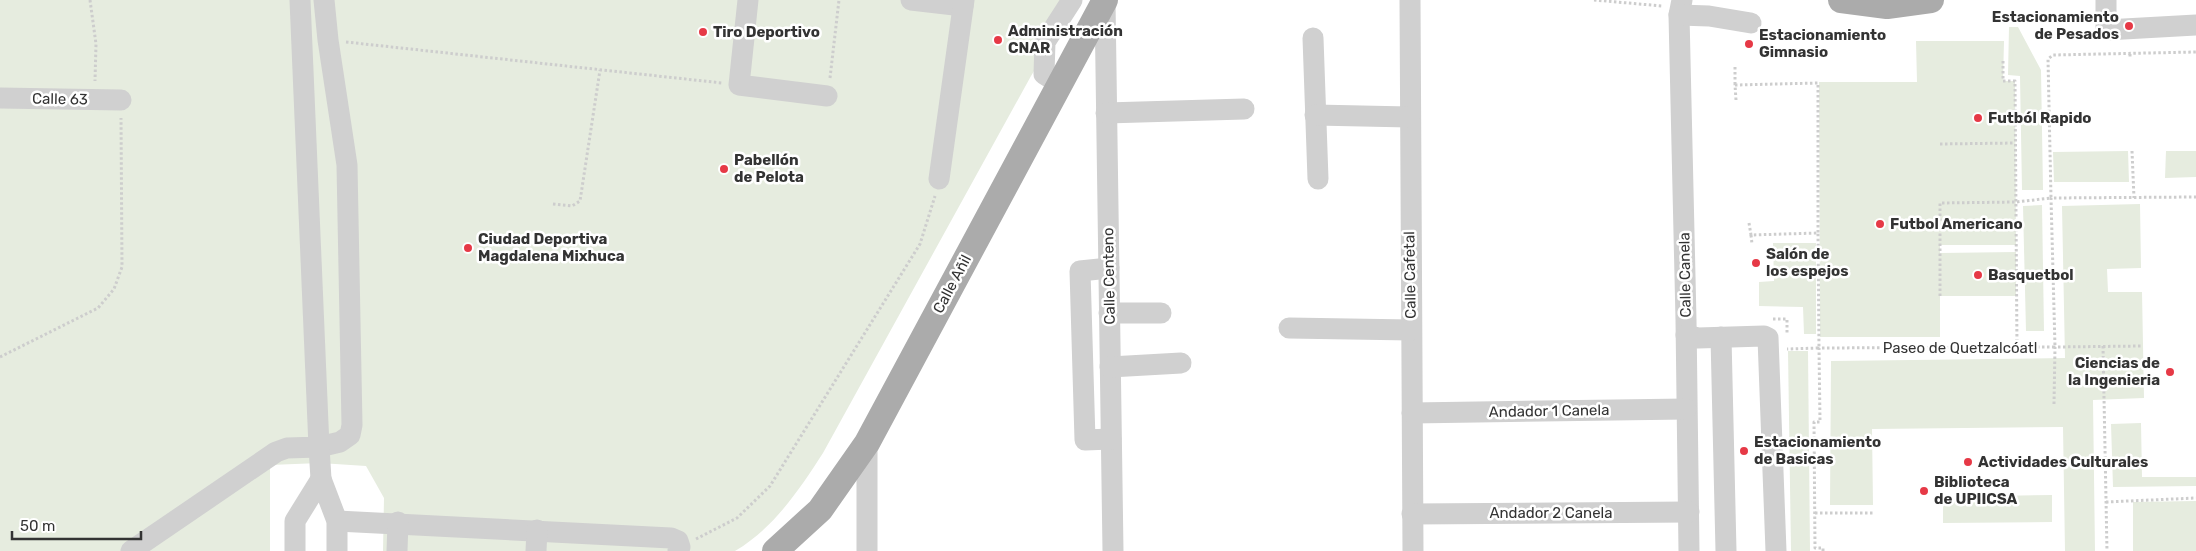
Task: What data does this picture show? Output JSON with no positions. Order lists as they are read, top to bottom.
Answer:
{
  "streets": {
    "main road": ["Calle Añil"],
    "street": [
      "Calle 63",
      "Calle Cafetal",
      "Calle Canela",
      "Calle Centeno",
      "Andador 1 Canela",
      "Andador 2 Canela"
    ],
    "path": ["Paseo de Quetzalcóatl"]
  },
  "crossings": [
    ["Calle Cafetal", "Andador 1 Canela"],
    ["Calle Cafetal", "Andador 2 Canela"],
    ["Calle Canela", "Andador 1 Canela"],
    ["Calle Canela", "Andador 2 Canela"],
    ["Calle Centeno", "Calle Añil"]
  ],
  "places": [
    "Estacionamiento de Pesados",
    "Tiro Deportivo",
    "Administración CNAR",
    "Estacionamiento Gimnasio",
    "Futból Rapido",
    "Pabellón de Pelota",
    "Futbol Americano",
    "Ciudad Deportiva Magdalena Mixhuca",
    "Salón de los espejos",
    "Basquetbol",
    "Ciencias de la Ingenieria",
    "Estacionamiento de Basicas",
    "Actividades Culturales",
    "Biblioteca de UPIICSA"
  ],
  "scale_bar": "50 m"
}
